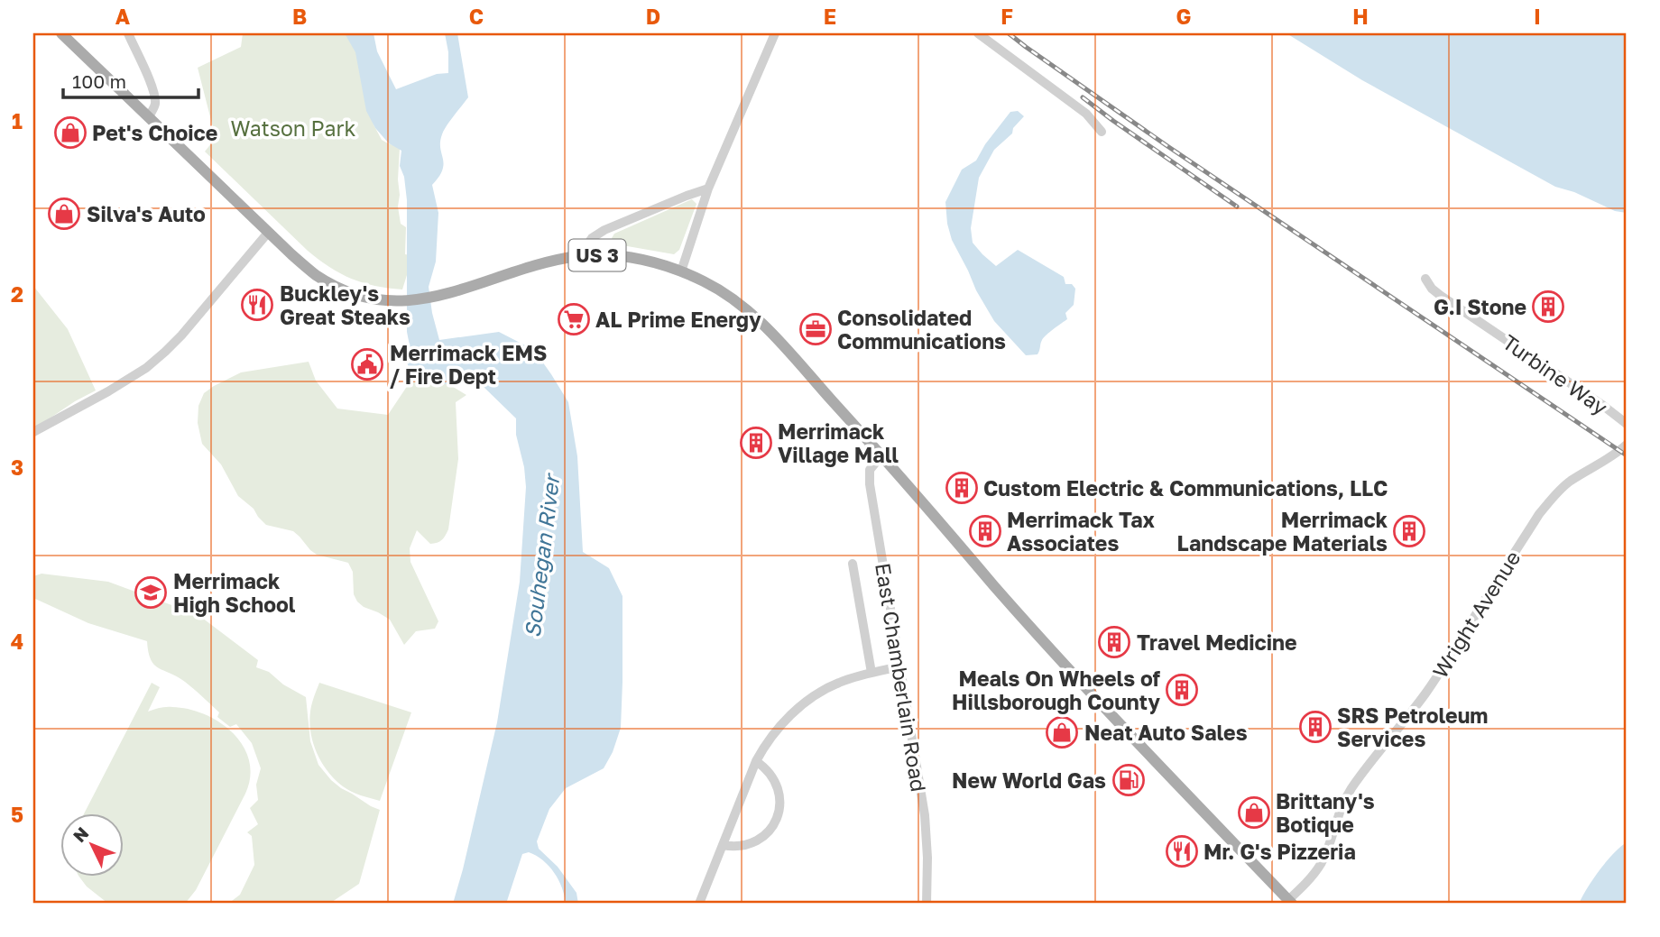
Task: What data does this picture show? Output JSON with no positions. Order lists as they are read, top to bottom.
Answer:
{
  "streets": {
    "main road": ["US 3"],
    "street": ["Turbine Way", "Wright Avenue", "East Chamberlain Road"]
  },
  "crossings": [
    ["US 3", "Wright Avenue"],
    ["US 3", "East Chamberlain Road"]
  ],
  "water": ["Souhegan River"],
  "parks": ["Watson Park"],
  "places": {
    "shop": [
      "Pet's Choice",
      "Silva's Auto",
      "Neat Auto Sales",
      "Brittany's Botique"
    ],
    "restaurant": ["Buckley's Great Steaks", "Mr. G's Pizzeria"],
    "building": [
      "G.I Stone",
      "Merrimack Village Mall",
      "Custom Electric & Communications, LLC",
      "Merrimack Tax Associates",
      "Merrimack Landscape Materials",
      "Travel Medicine",
      "Meals On Wheels of Hillsborough County",
      "SRS Petroleum Services"
    ],
    "supermarket": ["AL Prime Energy"],
    "office": ["Consolidated Communications"],
    "public building": ["Merrimack EMS / Fire Dept"],
    "school or university": ["Merrimack High School"],
    "fuel station": ["New World Gas"]
  },
  "scale_bar": "100 m",
  "north": "top left",
  "grid": {
    "columns": [
      "A",
      "B",
      "C",
      "D",
      "E",
      "F",
      "G",
      "H",
      "I"
    ],
    "rows": [
      "1",
      "2",
      "3",
      "4",
      "5"
    ]
  }
}
